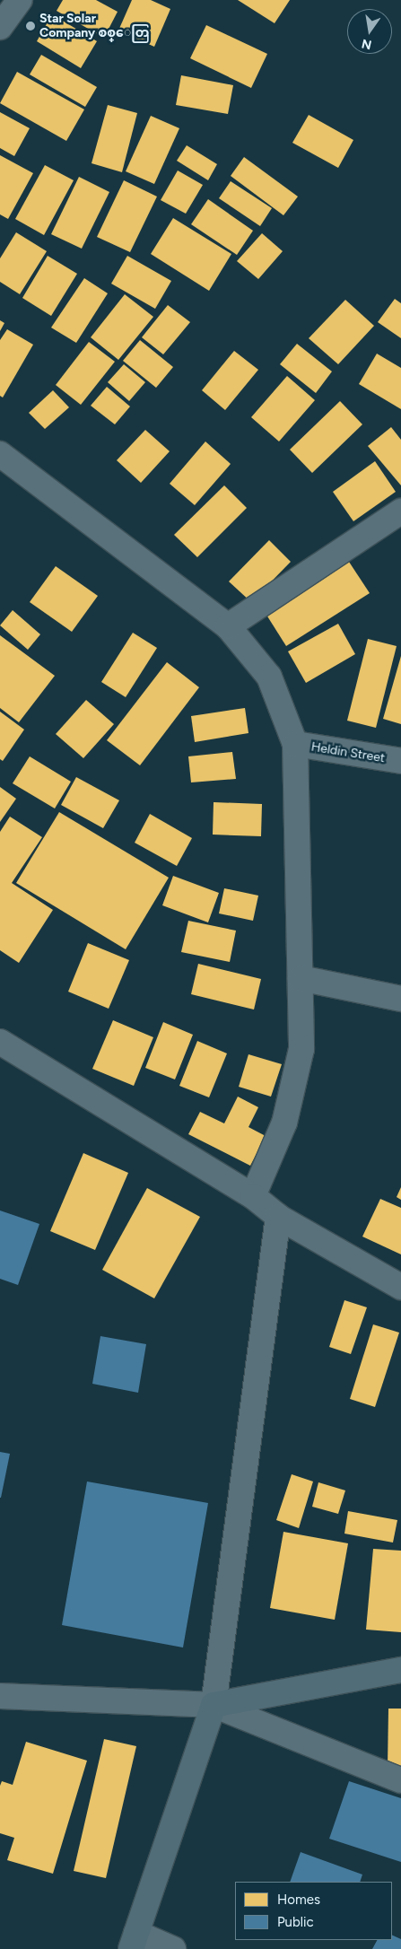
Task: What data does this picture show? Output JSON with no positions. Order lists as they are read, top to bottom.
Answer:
{
  "streets": {
    "street": ["Heldin Street"]
  },
  "places": ["Star Solar Company စစ္ေတြ"],
  "legend": ["Homes", "Public"],
  "north": "bottom"
}
